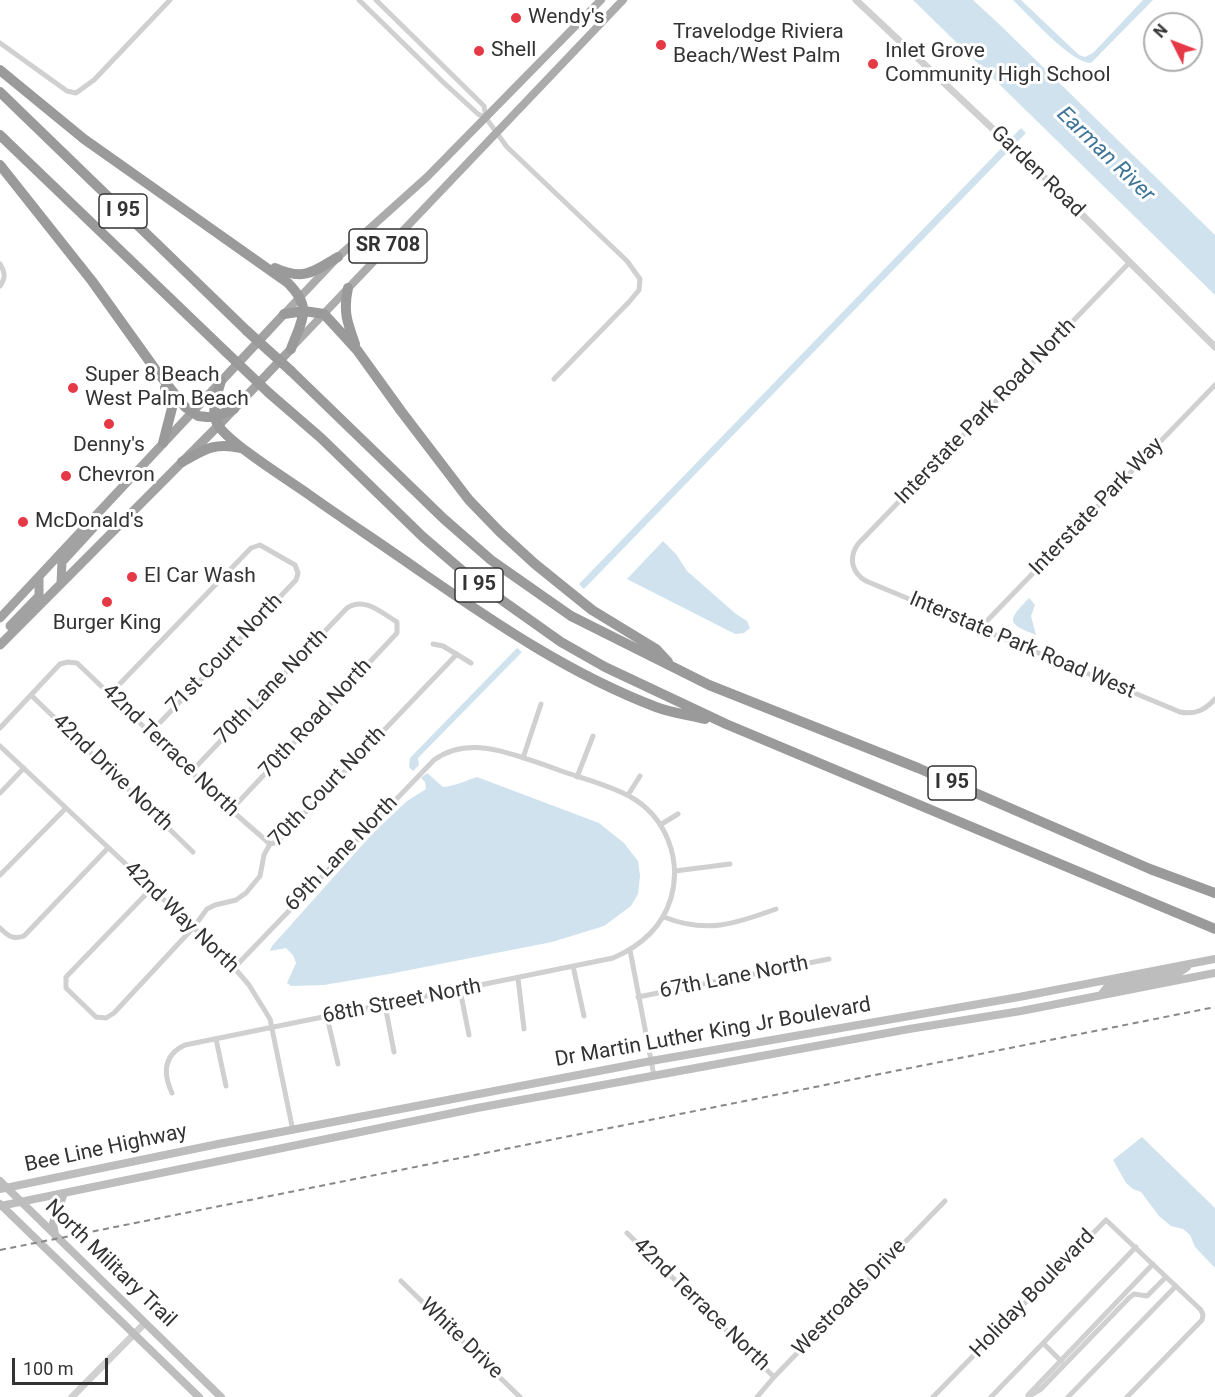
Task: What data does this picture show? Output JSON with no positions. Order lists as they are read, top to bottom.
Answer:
{
  "streets": {
    "highway": ["I 95", "SR 708"],
    "main road": ["Dr Martin Luther King Jr Boulevard", "Bee Line Highway", "North Military Trail"],
    "street": [
      "Garden Road",
      "Interstate Park Road North",
      "Interstate Park Way",
      "Interstate Park Road West",
      "71st Court North",
      "70th Lane North",
      "70th Road North",
      "42nd Terrace North",
      "42nd Drive North",
      "70th Court North",
      "69th Lane North",
      "42nd Way North",
      "67th Lane North",
      "68th Street North",
      "Holiday Boulevard",
      "Westroads Drive",
      "White Drive"
    ]
  },
  "crossings": [
    ["Garden Road", "Interstate Park Road North"],
    ["Interstate Park Road North", "Interstate Park Road West"],
    ["Interstate Park Way", "Interstate Park Road West"],
    ["71st Court North", "42nd Terrace North"],
    ["70th Lane North", "70th Road North"],
    ["70th Lane North", "42nd Terrace North"],
    ["70th Road North", "42nd Terrace North"],
    ["42nd Terrace North", "42nd Drive North"],
    ["42nd Terrace North", "70th Court North"],
    ["42nd Terrace North", "Westroads Drive"],
    ["70th Court North", "42nd Way North"],
    ["69th Lane North", "42nd Way North"],
    ["42nd Way North", "68th Street North"],
    ["42nd Way North", "Dr Martin Luther King Jr Boulevard"],
    ["Dr Martin Luther King Jr Boulevard", "Bee Line Highway"],
    ["Bee Line Highway", "North Military Trail"]
  ],
  "water": ["Earman River"],
  "places": [
    "Wendy's",
    "Travelodge Riviera Beach/West Palm",
    "Shell",
    "Inlet Grove Community High School",
    "Super 8 Beach West Palm Beach",
    "Denny's",
    "Chevron",
    "McDonald's",
    "El Car Wash",
    "Burger King"
  ],
  "scale_bar": "100 m",
  "north": "top left"
}
